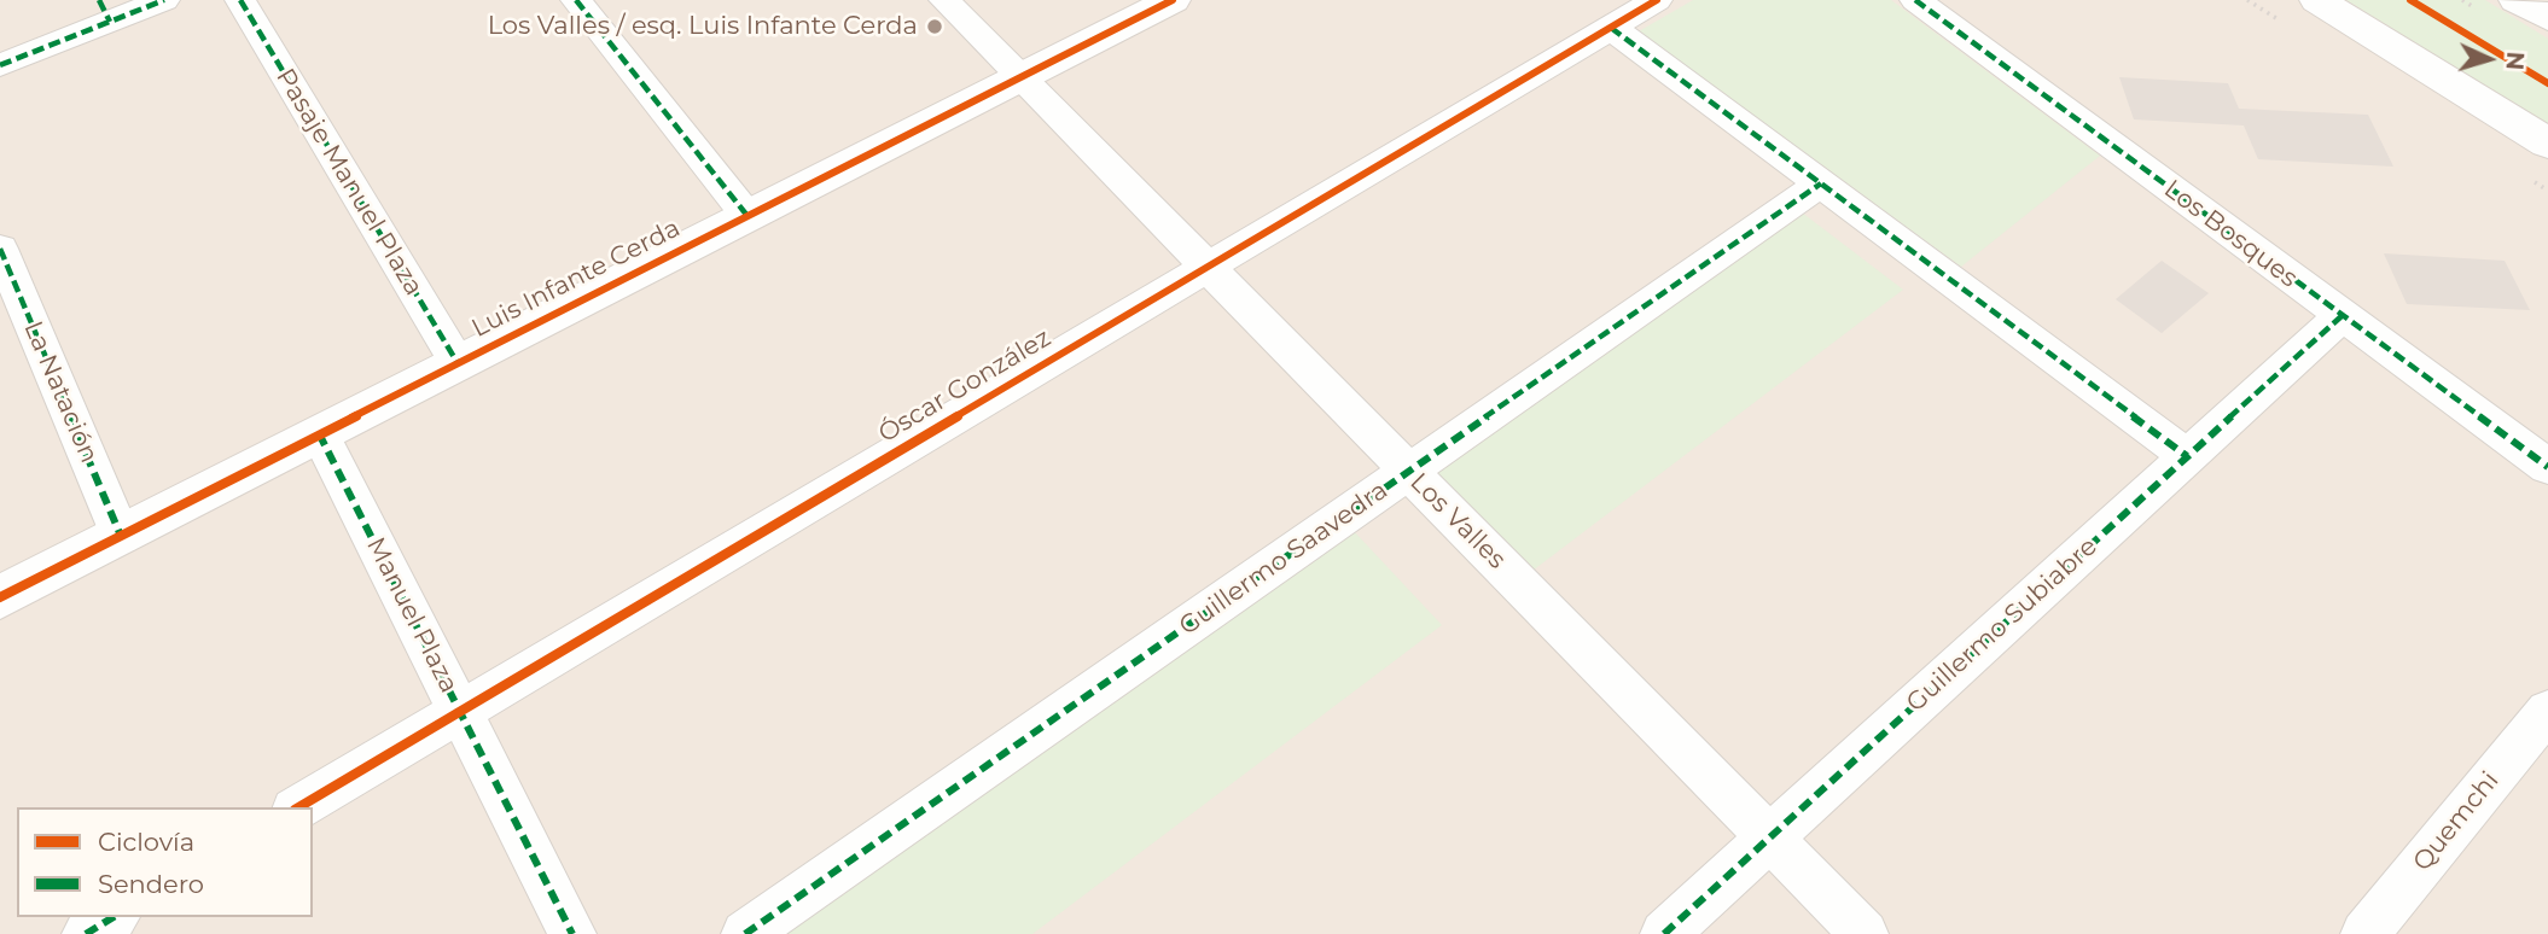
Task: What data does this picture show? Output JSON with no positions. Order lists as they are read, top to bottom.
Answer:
{
  "streets": {
    "street": [
      "Pasaje Manuel Plaza",
      "Los Bosques",
      "Luis Infante Cerda",
      "Óscar González",
      "La Natación",
      "Los Valles",
      "Guillermo Saavedra",
      "Manuel Plaza",
      "Guillermo Subiabre",
      "Quemchi"
    ]
  },
  "crossings": [
    ["Pasaje Manuel Plaza", "Luis Infante Cerda"],
    ["Los Bosques", "Guillermo Subiabre"],
    ["Luis Infante Cerda", "La Natación"],
    ["Luis Infante Cerda", "Los Valles"],
    ["Luis Infante Cerda", "Manuel Plaza"],
    ["Óscar González", "Los Valles"],
    ["Óscar González", "Manuel Plaza"],
    ["Los Valles", "Guillermo Saavedra"],
    ["Los Valles", "Guillermo Subiabre"]
  ],
  "places": ["Los Valles / esq. Luis Infante Cerda"],
  "legend": ["Ciclovía", "Sendero"],
  "north": "right"
}
